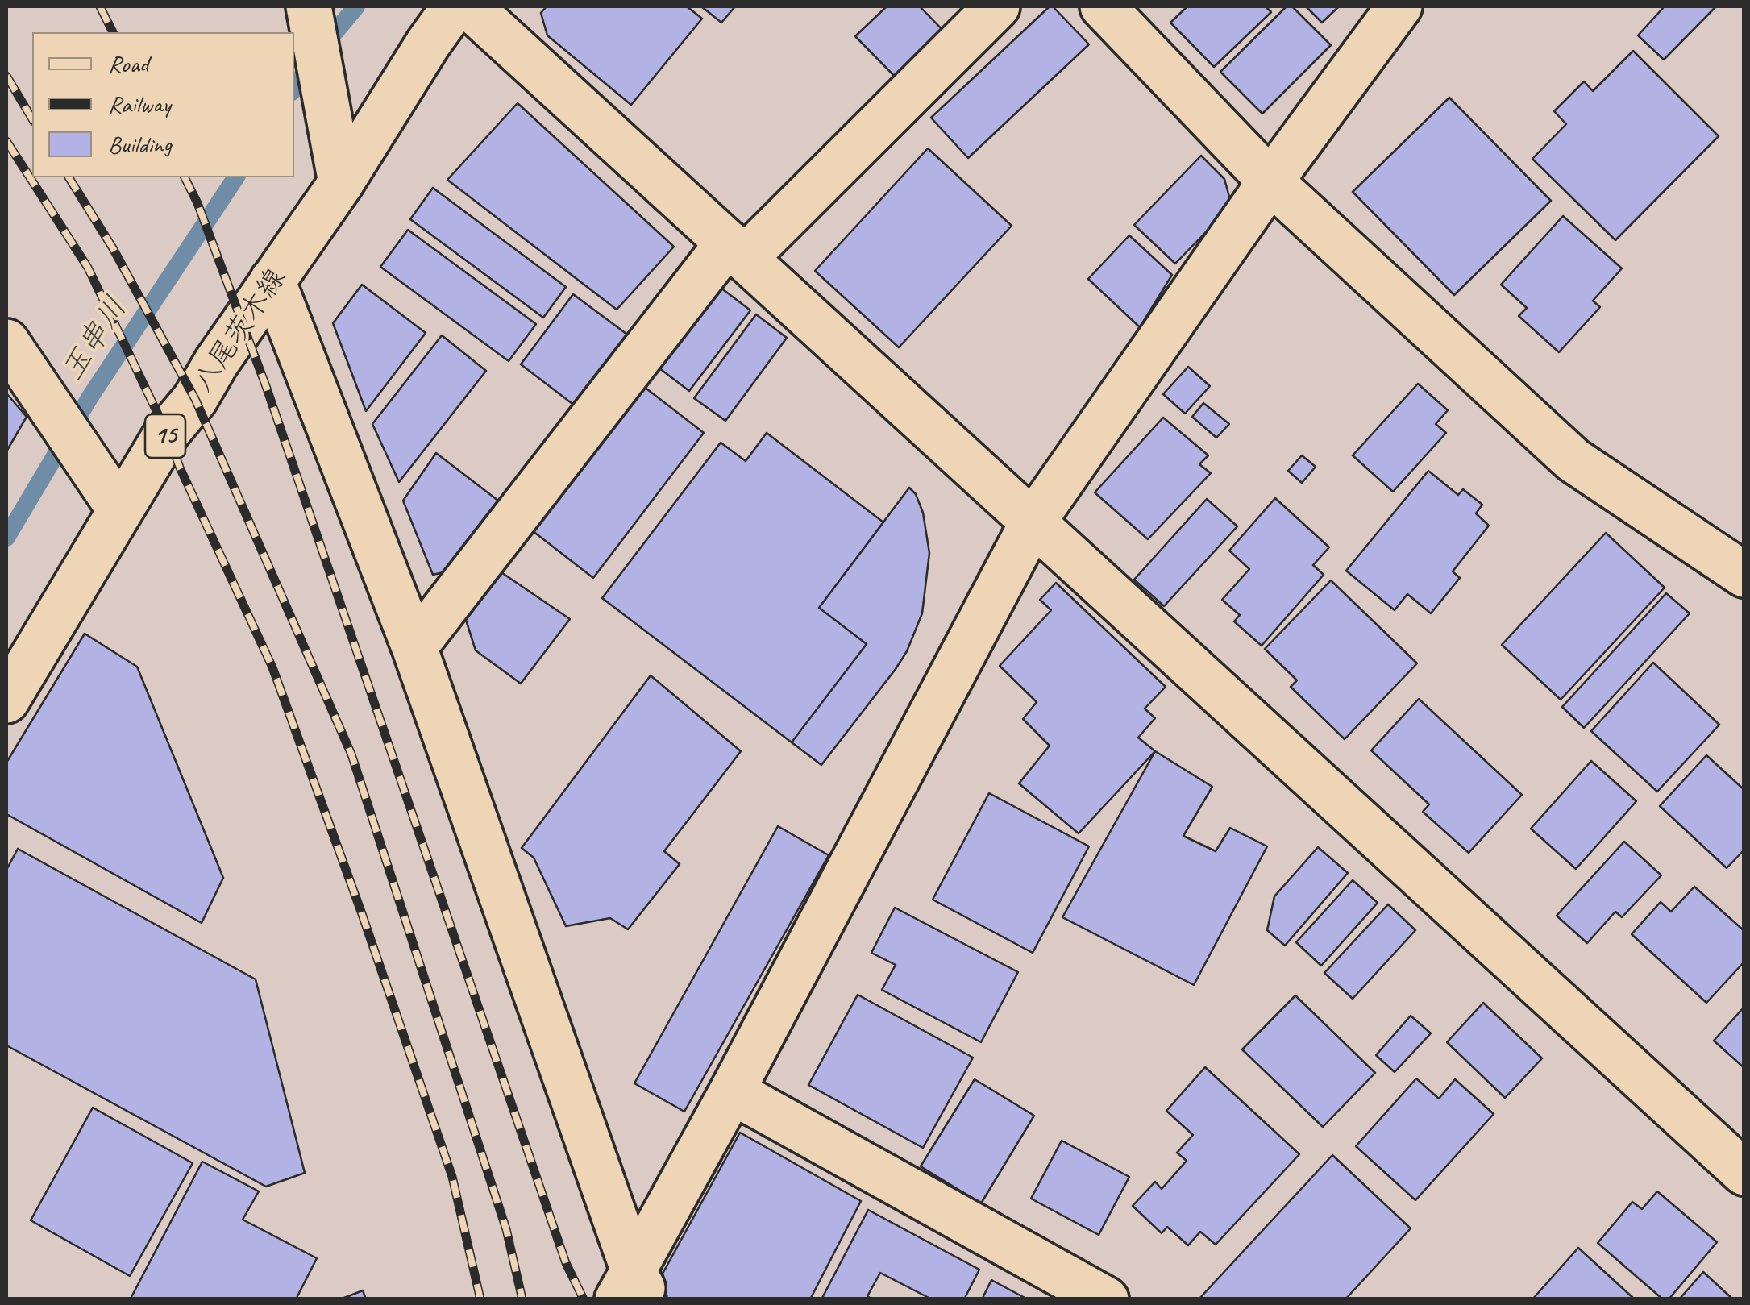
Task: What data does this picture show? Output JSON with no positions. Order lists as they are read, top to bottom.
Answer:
{
  "streets": {
    "street": ["八尾茨木線", "15"]
  },
  "water": ["玉串川"],
  "legend": ["Road", "Railway", "Building"]
}
